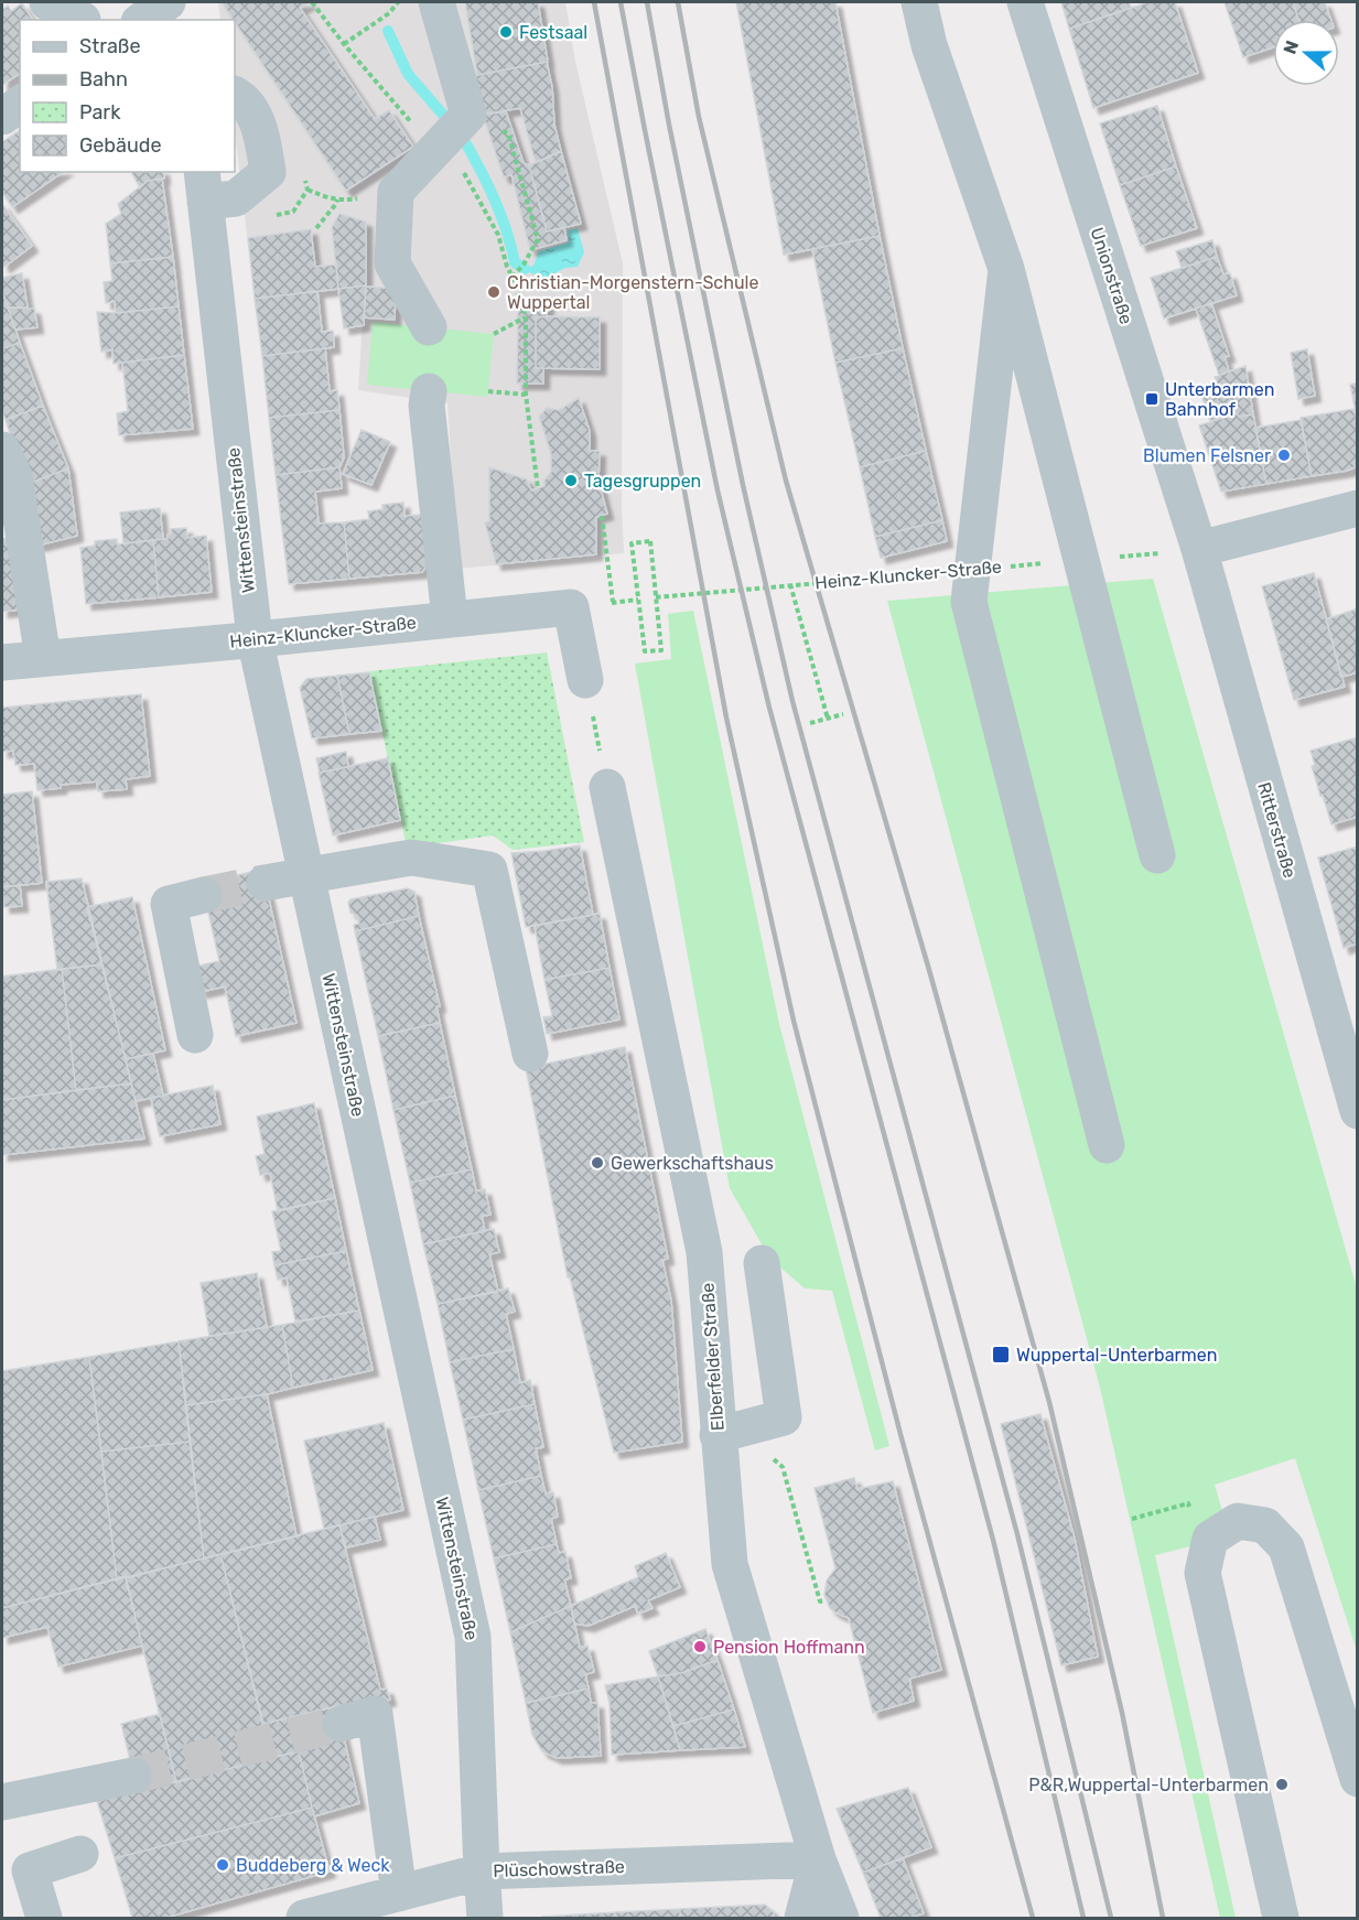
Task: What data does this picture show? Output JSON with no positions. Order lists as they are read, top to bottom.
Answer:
{
  "streets": {
    "street": [
      "Unionstraße",
      "Wittensteinstraße",
      "Heinz-Kluncker-Straße",
      "Ritterstraße",
      "Elberfelder Straße",
      "Plüschowstraße"
    ]
  },
  "crossings": [
    ["Unionstraße", "Ritterstraße"],
    ["Wittensteinstraße", "Heinz-Kluncker-Straße"],
    ["Wittensteinstraße", "Plüschowstraße"],
    ["Elberfelder Straße", "Plüschowstraße"]
  ],
  "places": {
    "other": [
      "Festsaal",
      "Christian-Morgenstern-Schule Wuppertal",
      "Blumen Felsner",
      "Tagesgruppen",
      "Gewerkschaftshaus",
      "Pension Hoffmann",
      "P&R,Wuppertal-Unterbarmen",
      "Buddeberg & Weck"
    ],
    "transit": ["Unterbarmen Bahnhof", "Wuppertal-Unterbarmen"]
  },
  "legend": [
    "Straße",
    "Bahn",
    "Park",
    "Gebäude"
  ],
  "north": "left"
}
